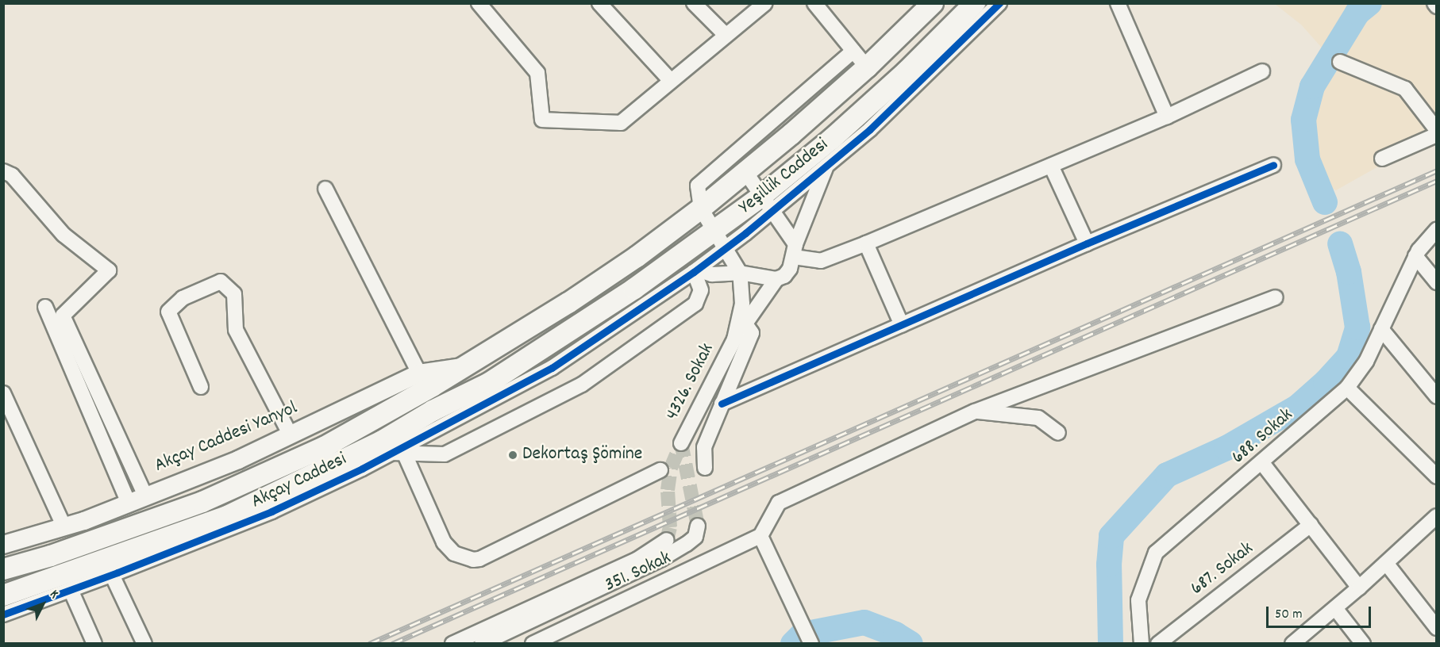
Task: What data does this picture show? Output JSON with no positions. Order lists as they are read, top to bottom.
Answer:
{
  "streets": {
    "highway": ["Yeşillik Caddesi", "Akçay Caddesi"],
    "main road": ["Akçay Caddesi Yanyol"],
    "street": [
      "4326. Sokak",
      "688. Sokak",
      "687. Sokak",
      "351. Sokak"
    ]
  },
  "crossings": [
    ["Yeşillik Caddesi", "Akçay Caddesi"],
    ["Akçay Caddesi Yanyol", "Akçay Caddesi"]
  ],
  "places": ["Dekortaş Şömine"],
  "scale_bar": "50 m",
  "north": "top right"
}
